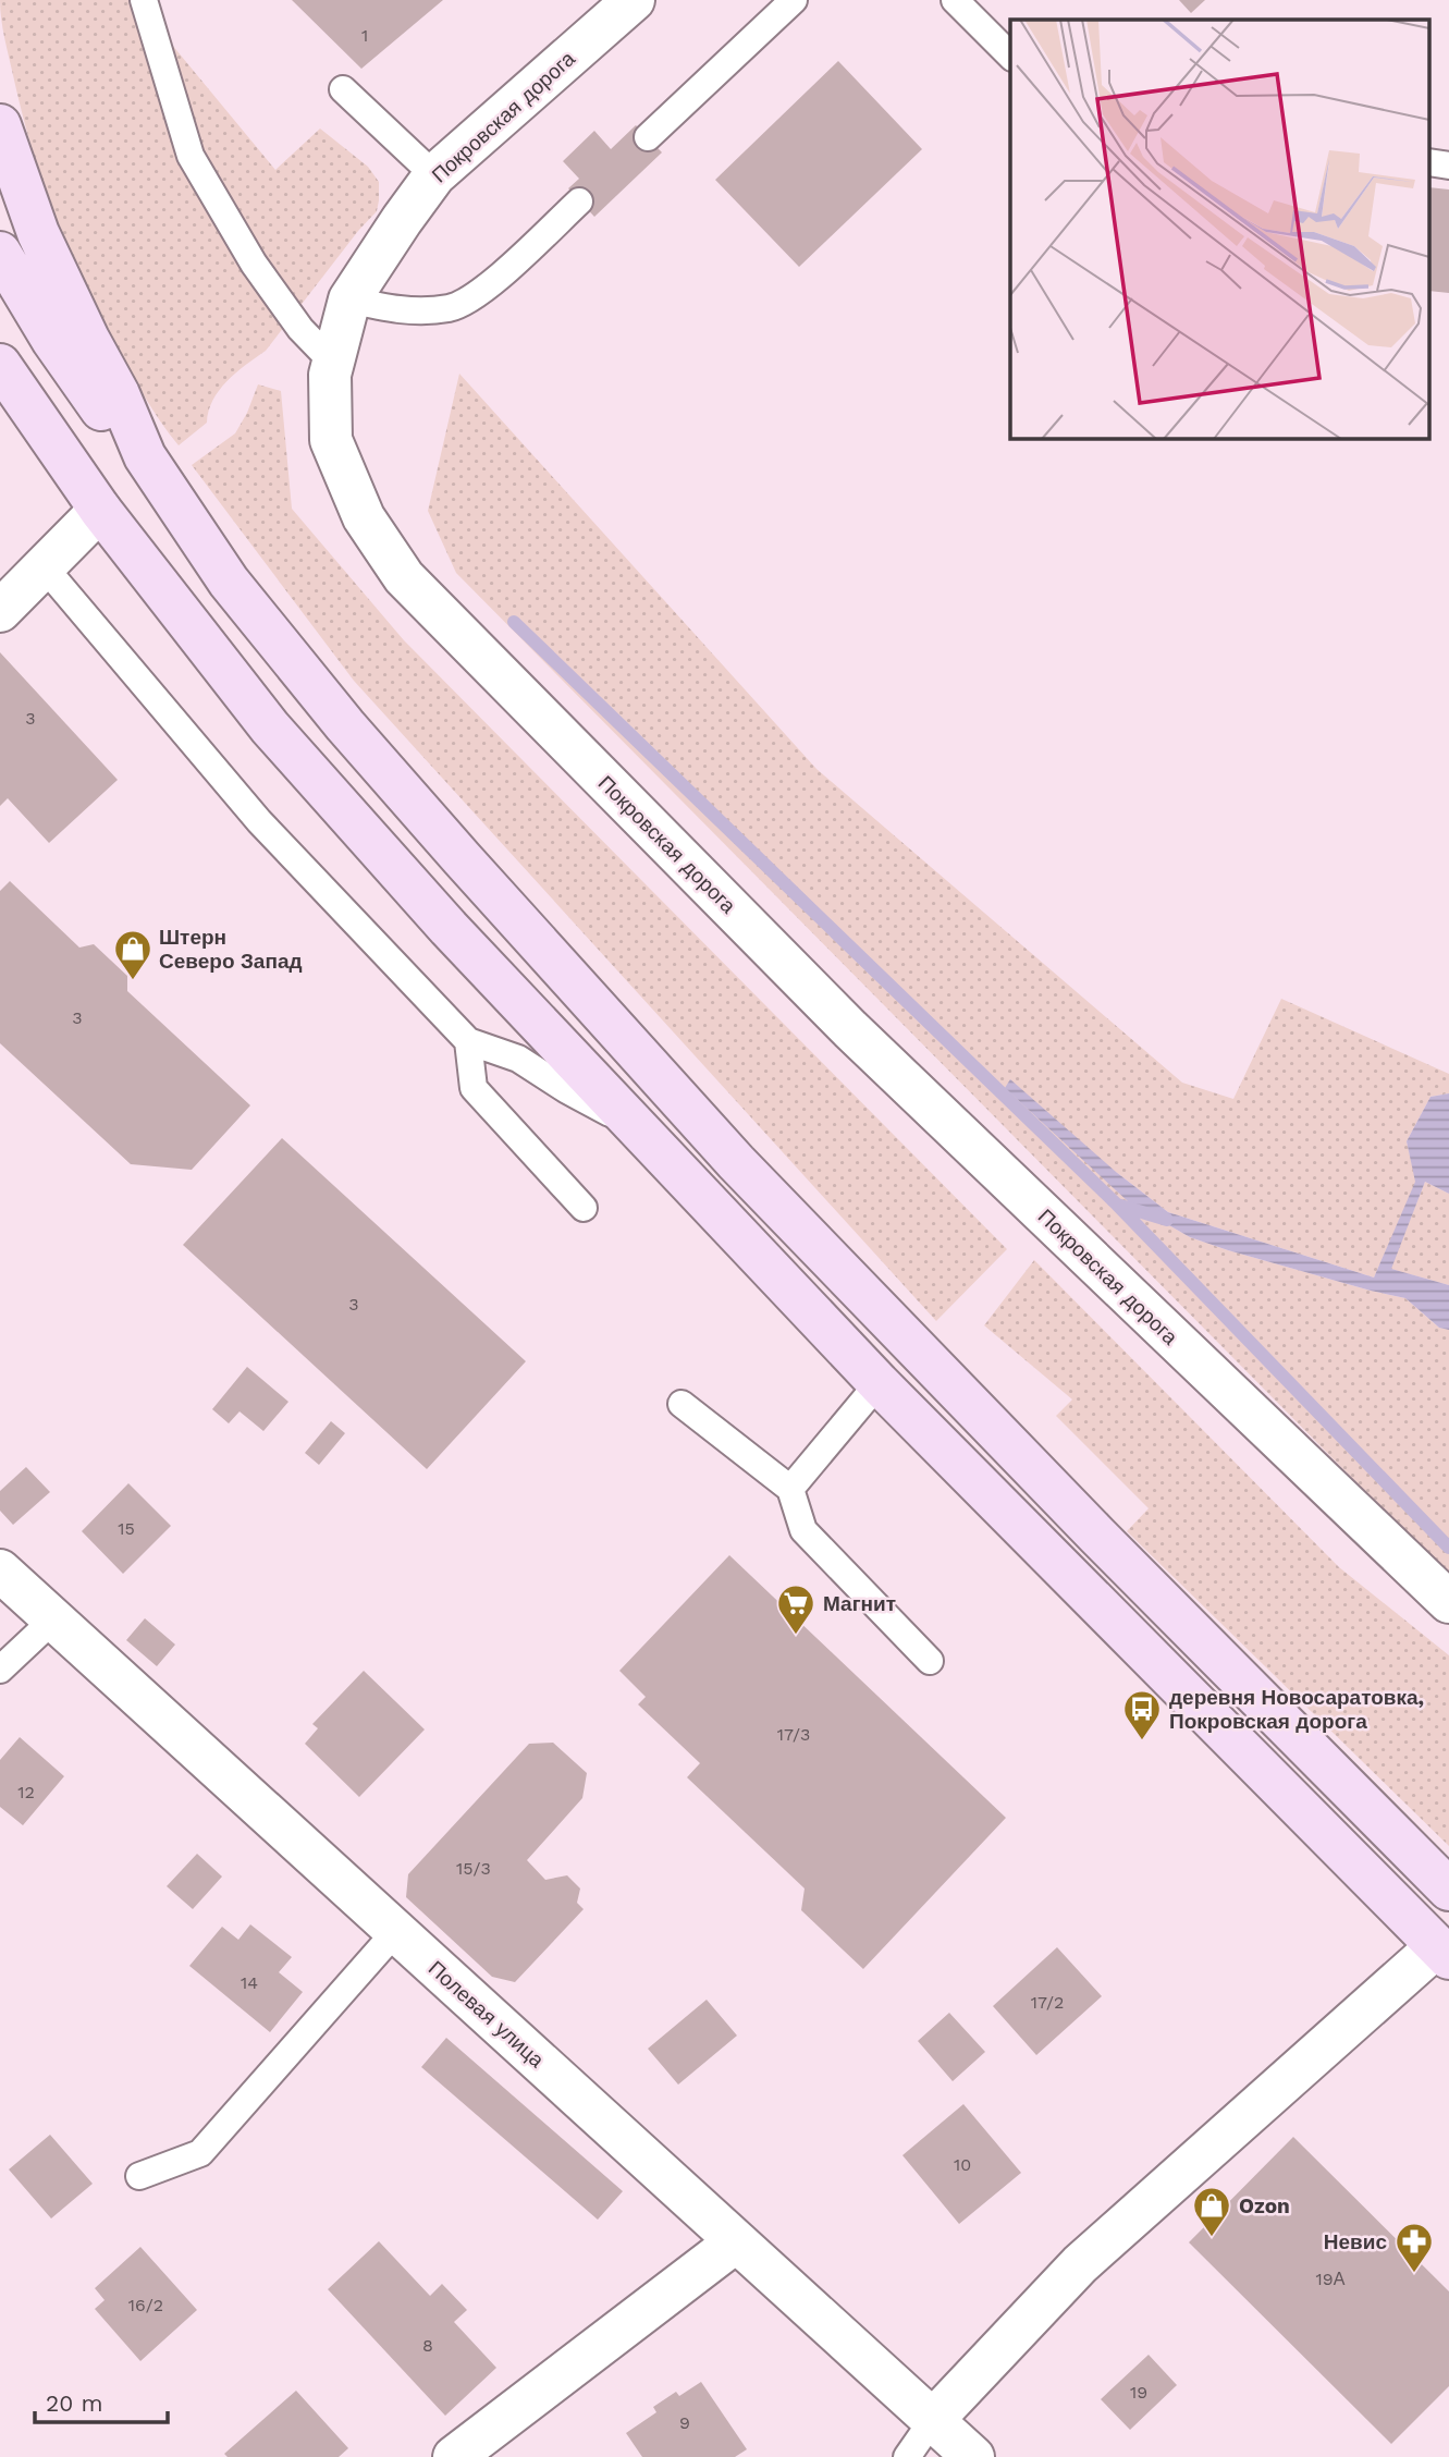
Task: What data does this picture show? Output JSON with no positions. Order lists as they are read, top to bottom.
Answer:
{
  "streets": {
    "street": ["Покровская дорога", "Полевая улица"]
  },
  "places": {
    "shop": ["Штерн Северо Запад", "Ozon"],
    "supermarket": ["Магнит"],
    "bus stop": ["деревня Новосаратовка, Покровская дорога"],
    "pharmacy": ["Невис"]
  },
  "house_numbers": [
    "1",
    "3",
    "3",
    "3",
    "15",
    "17/3",
    "12",
    "15/3",
    "14",
    "17/2",
    "10",
    "19А",
    "16/2",
    "8",
    "19",
    "9"
  ],
  "scale_bar": "20 m"
}
